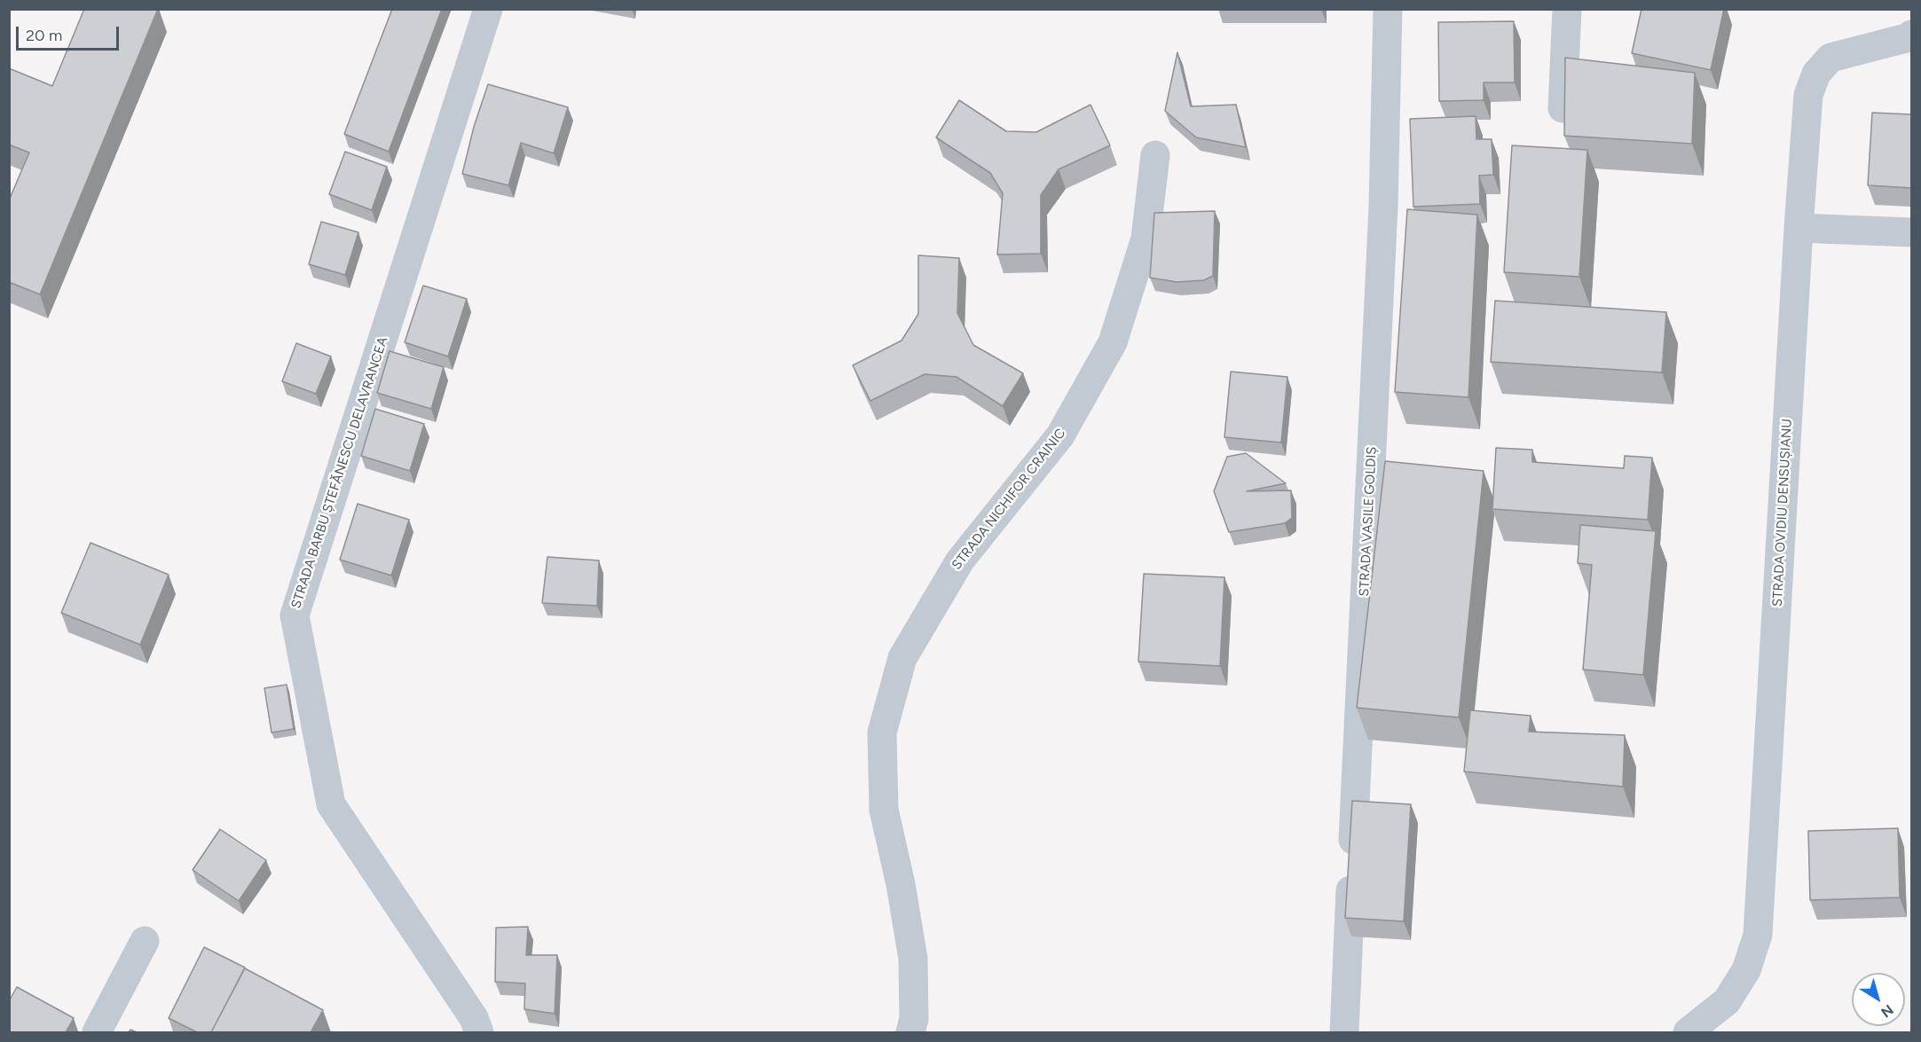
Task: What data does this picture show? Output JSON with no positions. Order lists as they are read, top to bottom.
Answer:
{
  "streets": {
    "street": [
      "STRADA BARBU ȘTEFĂNESCU DELAVRANCEA",
      "STRADA NICHIFOR CRAINIC",
      "STRADA OVIDIU DENSUȘIANU",
      "STRADA VASILE GOLDIȘ"
    ]
  },
  "scale_bar": "20 m",
  "north": "bottom right"
}
